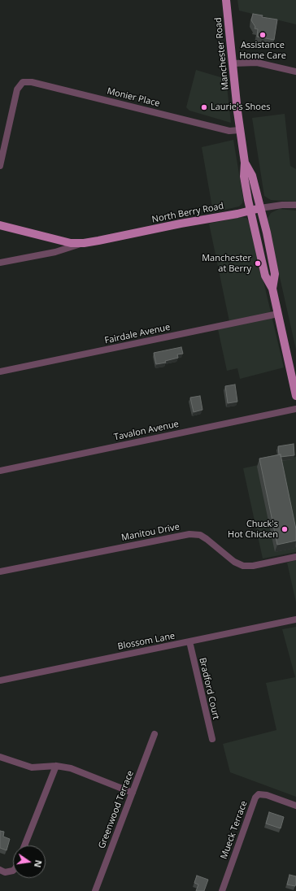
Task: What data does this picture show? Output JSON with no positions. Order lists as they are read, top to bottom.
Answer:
{
  "streets": {
    "main road": ["Manchester Road", "North Berry Road"],
    "street": [
      "Monier Place",
      "Fairdale Avenue",
      "Tavalon Avenue",
      "Manitou Drive",
      "Blossom Lane",
      "Bradford Court",
      "Greenwood Terrace",
      "Mueck Terrace"
    ]
  },
  "crossings": [
    ["Manchester Road", "Monier Place"],
    ["Manchester Road", "North Berry Road"],
    ["Manchester Road", "Fairdale Avenue"],
    ["Blossom Lane", "Bradford Court"]
  ],
  "places": [
    "Assistance Home Care",
    "Laurie's Shoes",
    "Manchester at Berry",
    "Chuck's Hot Chicken"
  ],
  "north": "right"
}
